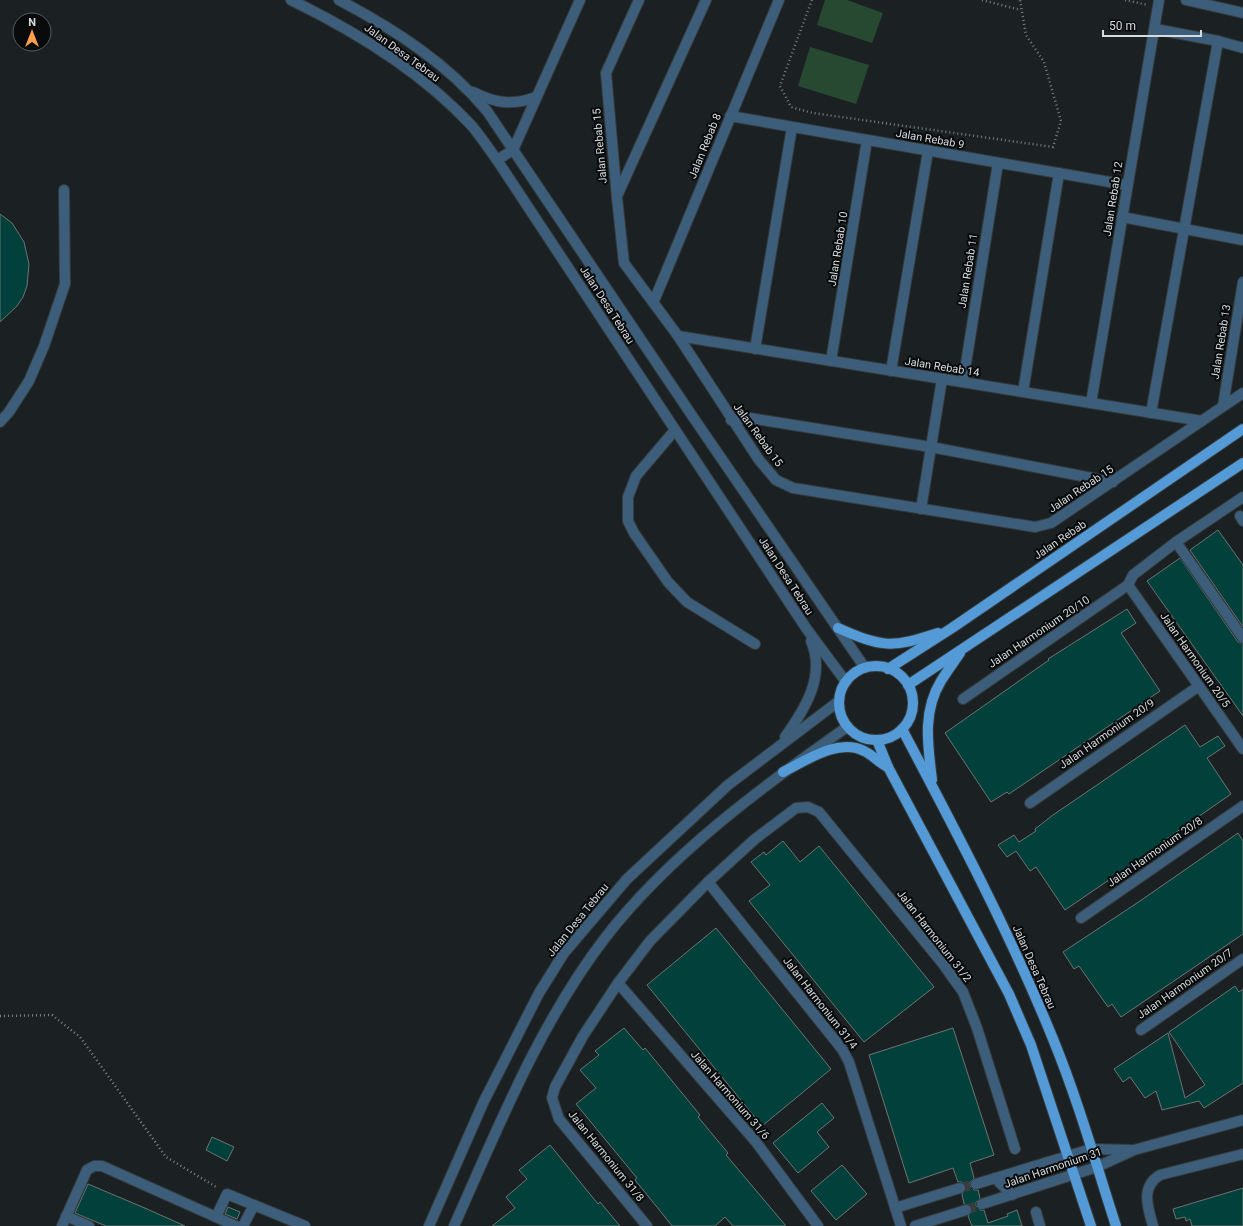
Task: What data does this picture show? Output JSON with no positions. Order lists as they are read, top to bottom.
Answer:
{
  "streets": {
    "main road": ["Jalan Desa Tebrau", "Jalan Rebab"],
    "street": [
      "Jalan Rebab 9",
      "Jalan Rebab 15",
      "Jalan Rebab 8",
      "Jalan Rebab 12",
      "Jalan Rebab 10",
      "Jalan Rebab 11",
      "Jalan Rebab 13",
      "Jalan Rebab 14",
      "Jalan Harmonium 20/10",
      "Jalan Harmonium 20/5",
      "Jalan Harmonium 20/9",
      "Jalan Harmonium 20/8",
      "Jalan Harmonium 31/2",
      "Jalan Harmonium 20/7",
      "Jalan Harmonium 31/4",
      "Jalan Harmonium 31/6",
      "Jalan Harmonium 31/8",
      "Jalan Harmonium 31"
    ]
  },
  "crossings": [
    ["Jalan Desa Tebrau", "Jalan Rebab"],
    ["Jalan Desa Tebrau", "Jalan Harmonium 31"],
    ["Jalan Rebab 9", "Jalan Rebab 8"],
    ["Jalan Rebab 9", "Jalan Rebab 12"],
    ["Jalan Rebab 9", "Jalan Rebab 10"],
    ["Jalan Rebab 9", "Jalan Rebab 11"],
    ["Jalan Rebab 15", "Jalan Rebab 8"],
    ["Jalan Rebab 15", "Jalan Rebab 13"],
    ["Jalan Rebab 15", "Jalan Rebab 14"],
    ["Jalan Rebab 12", "Jalan Rebab 14"],
    ["Jalan Rebab 10", "Jalan Rebab 14"],
    ["Jalan Rebab 11", "Jalan Rebab 14"],
    ["Jalan Harmonium 20/10", "Jalan Harmonium 20/5"],
    ["Jalan Harmonium 20/5", "Jalan Harmonium 20/9"],
    ["Jalan Harmonium 31/2", "Jalan Harmonium 31/4"],
    ["Jalan Harmonium 31/6", "Jalan Harmonium 31/8"]
  ],
  "scale_bar": "50 m",
  "north": "top"
}
